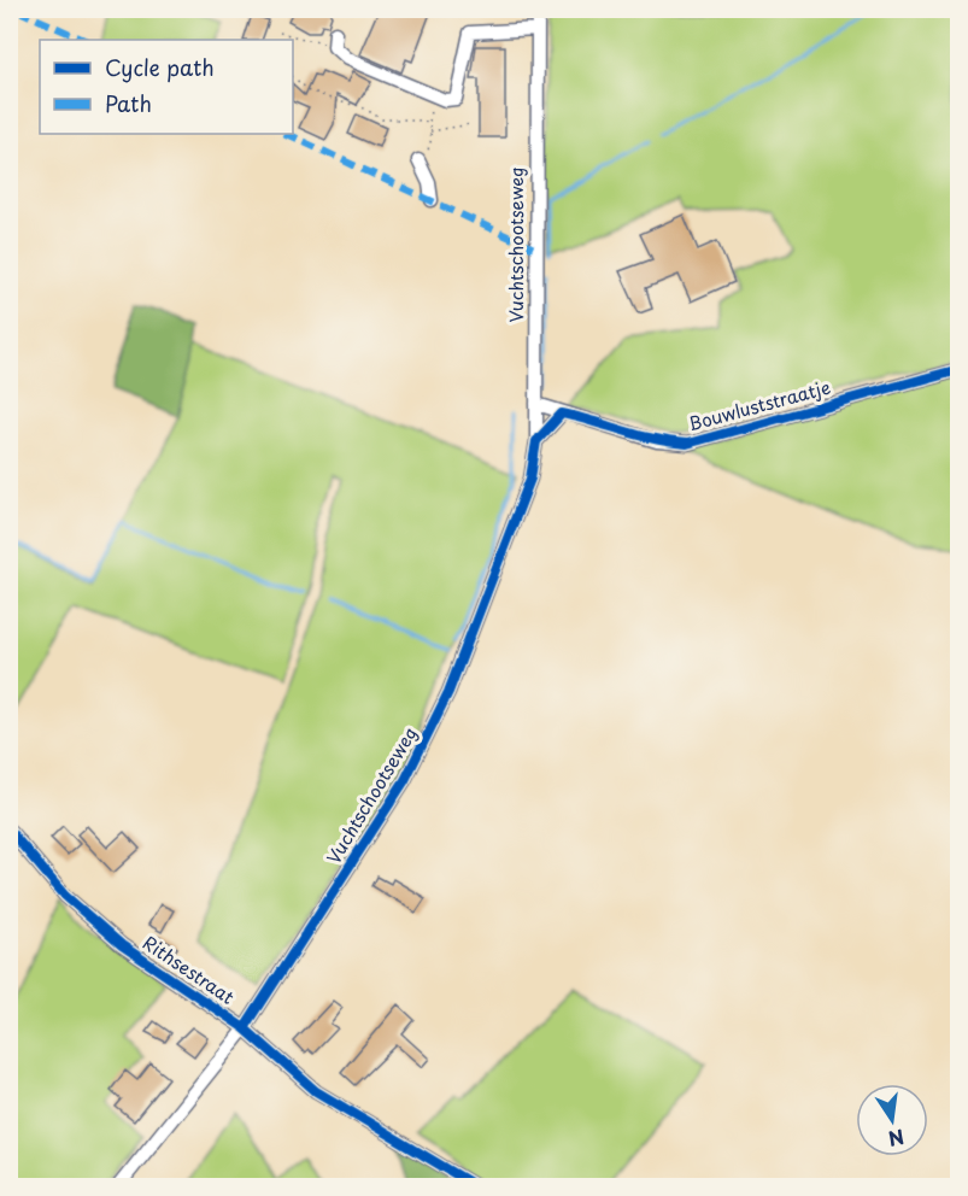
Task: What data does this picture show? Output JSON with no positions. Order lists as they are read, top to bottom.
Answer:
{
  "streets": {
    "street": ["Vuchtschootseweg", "Bouwluststraatje", "Rithsestraat"]
  },
  "crossings": [
    ["Vuchtschootseweg", "Bouwluststraatje"],
    ["Vuchtschootseweg", "Rithsestraat"]
  ],
  "legend": ["Cycle path", "Path"],
  "north": "bottom"
}
